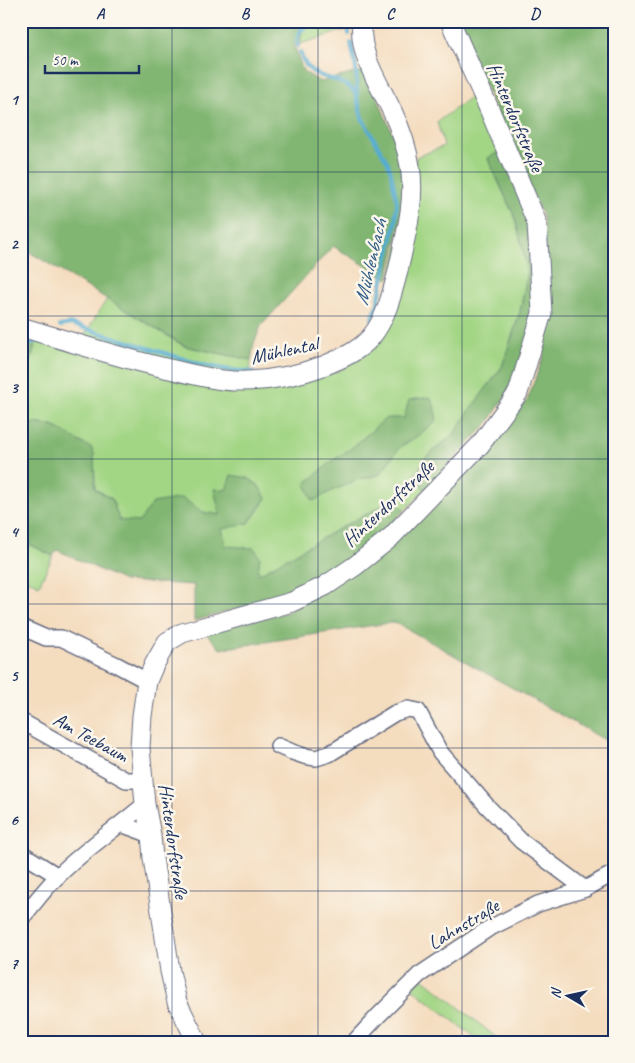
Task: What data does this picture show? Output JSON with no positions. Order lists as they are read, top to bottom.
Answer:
{
  "streets": {
    "street": [
      "Hinterdorfstraße",
      "Mühlental",
      "Am Teebaum",
      "Lahnstraße"
    ]
  },
  "crossings": [
    ["Hinterdorfstraße", "Am Teebaum"]
  ],
  "water": ["Mühlenbach"],
  "scale_bar": "50 m",
  "north": "left",
  "grid": {
    "columns": [
      "A",
      "B",
      "C",
      "D"
    ],
    "rows": [
      "1",
      "2",
      "3",
      "4",
      "5",
      "6",
      "7"
    ]
  }
}
